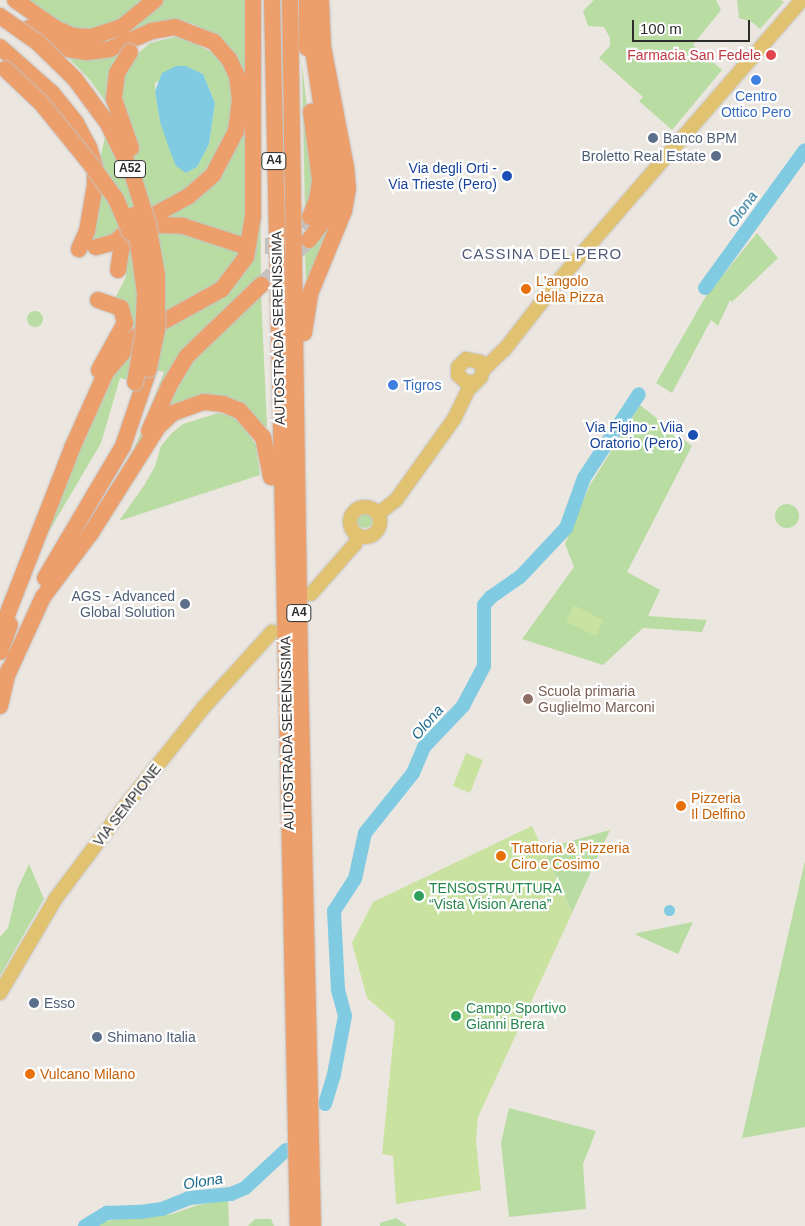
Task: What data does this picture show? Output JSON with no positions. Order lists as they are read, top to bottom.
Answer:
{
  "streets": {
    "highway": ["A4", "A52", "AUTOSTRADA SERENISSIMA"],
    "main road": ["VIA SEMPIONE"]
  },
  "crossings": [
    ["A4", "AUTOSTRADA SERENISSIMA"],
    ["AUTOSTRADA SERENISSIMA", "VIA SEMPIONE"]
  ],
  "districts": ["CASSINA DEL PERO"],
  "water": ["Olona"],
  "places": [
    "Farmacia San Fedele",
    "Centro Ottico Pero",
    "Banco BPM",
    "Broletto Real Estate",
    "Via degli Orti - Via Trieste (Pero)",
    "L'angolo della Pizza",
    "Tigros",
    "Via Figino - Viia Oratorio (Pero)",
    "AGS - Advanced Global Solution",
    "Scuola primaria Guglielmo Marconi",
    "Pizzeria Il Delfino",
    "Trattoria & Pizzeria Ciro e Cosimo",
    "TENSOSTRUTTURA “Vista Vision Arena”",
    "Esso",
    "Campo Sportivo Gianni Brera",
    "Shimano Italia",
    "Vulcano Milano"
  ],
  "scale_bar": "100 m"
}
